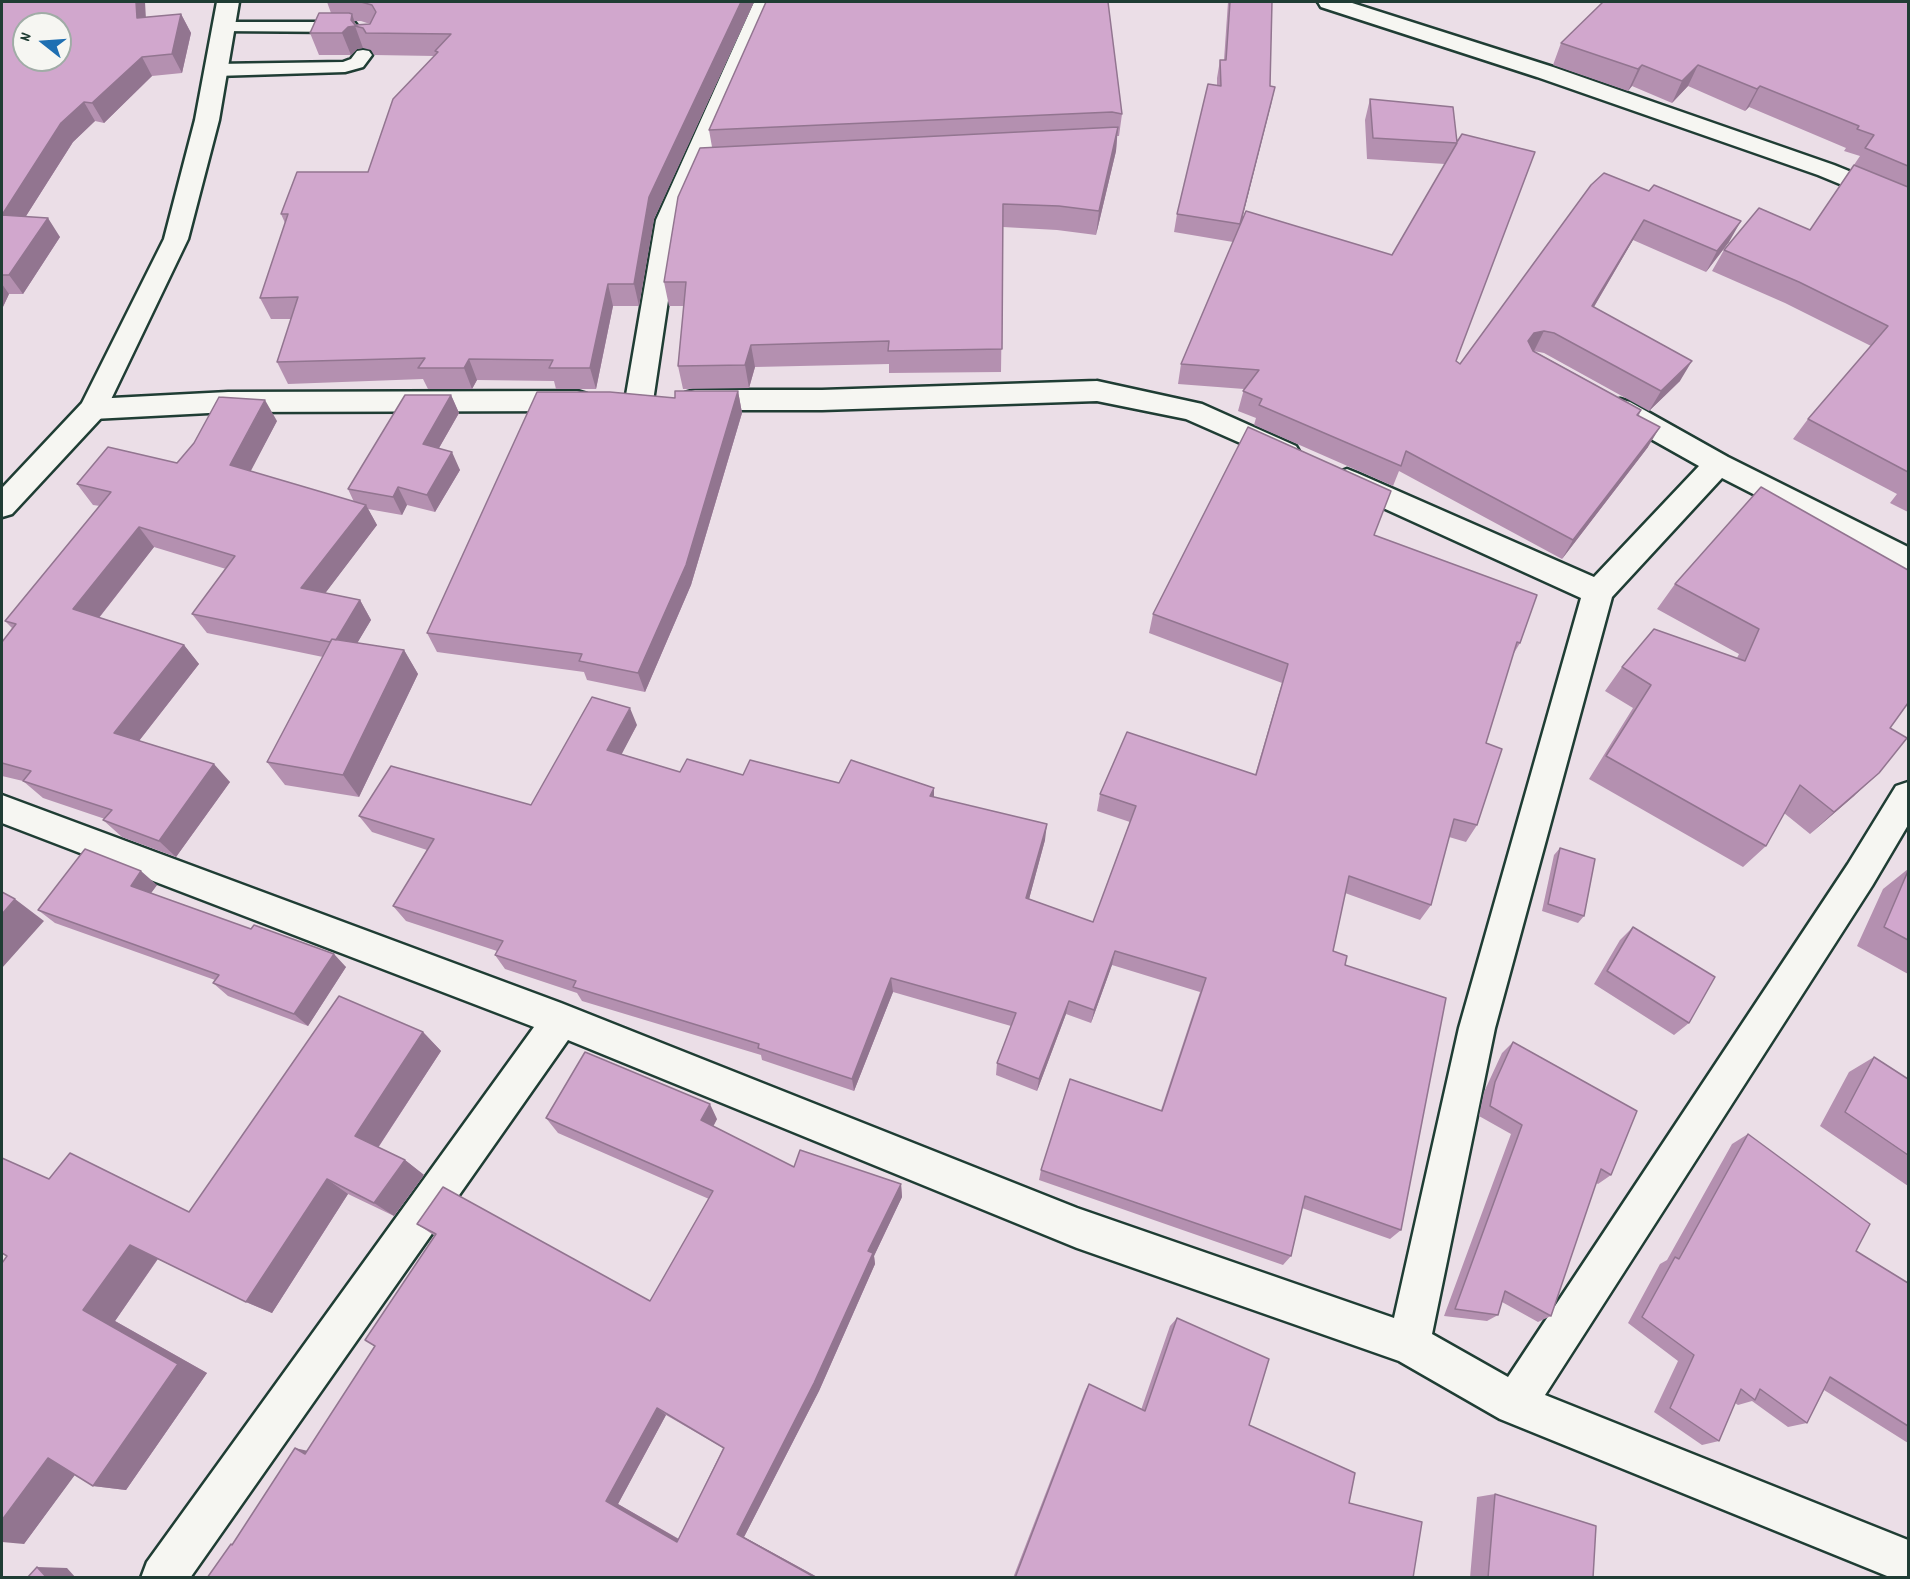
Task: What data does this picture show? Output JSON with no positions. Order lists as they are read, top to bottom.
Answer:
{
  "north": "left"
}
